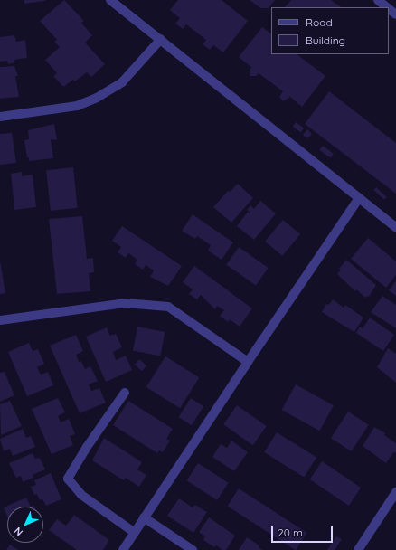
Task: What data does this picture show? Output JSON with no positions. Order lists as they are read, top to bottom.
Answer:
{
  "legend": ["Road", "Building"],
  "scale_bar": "20 m",
  "north": "bottom left"
}
